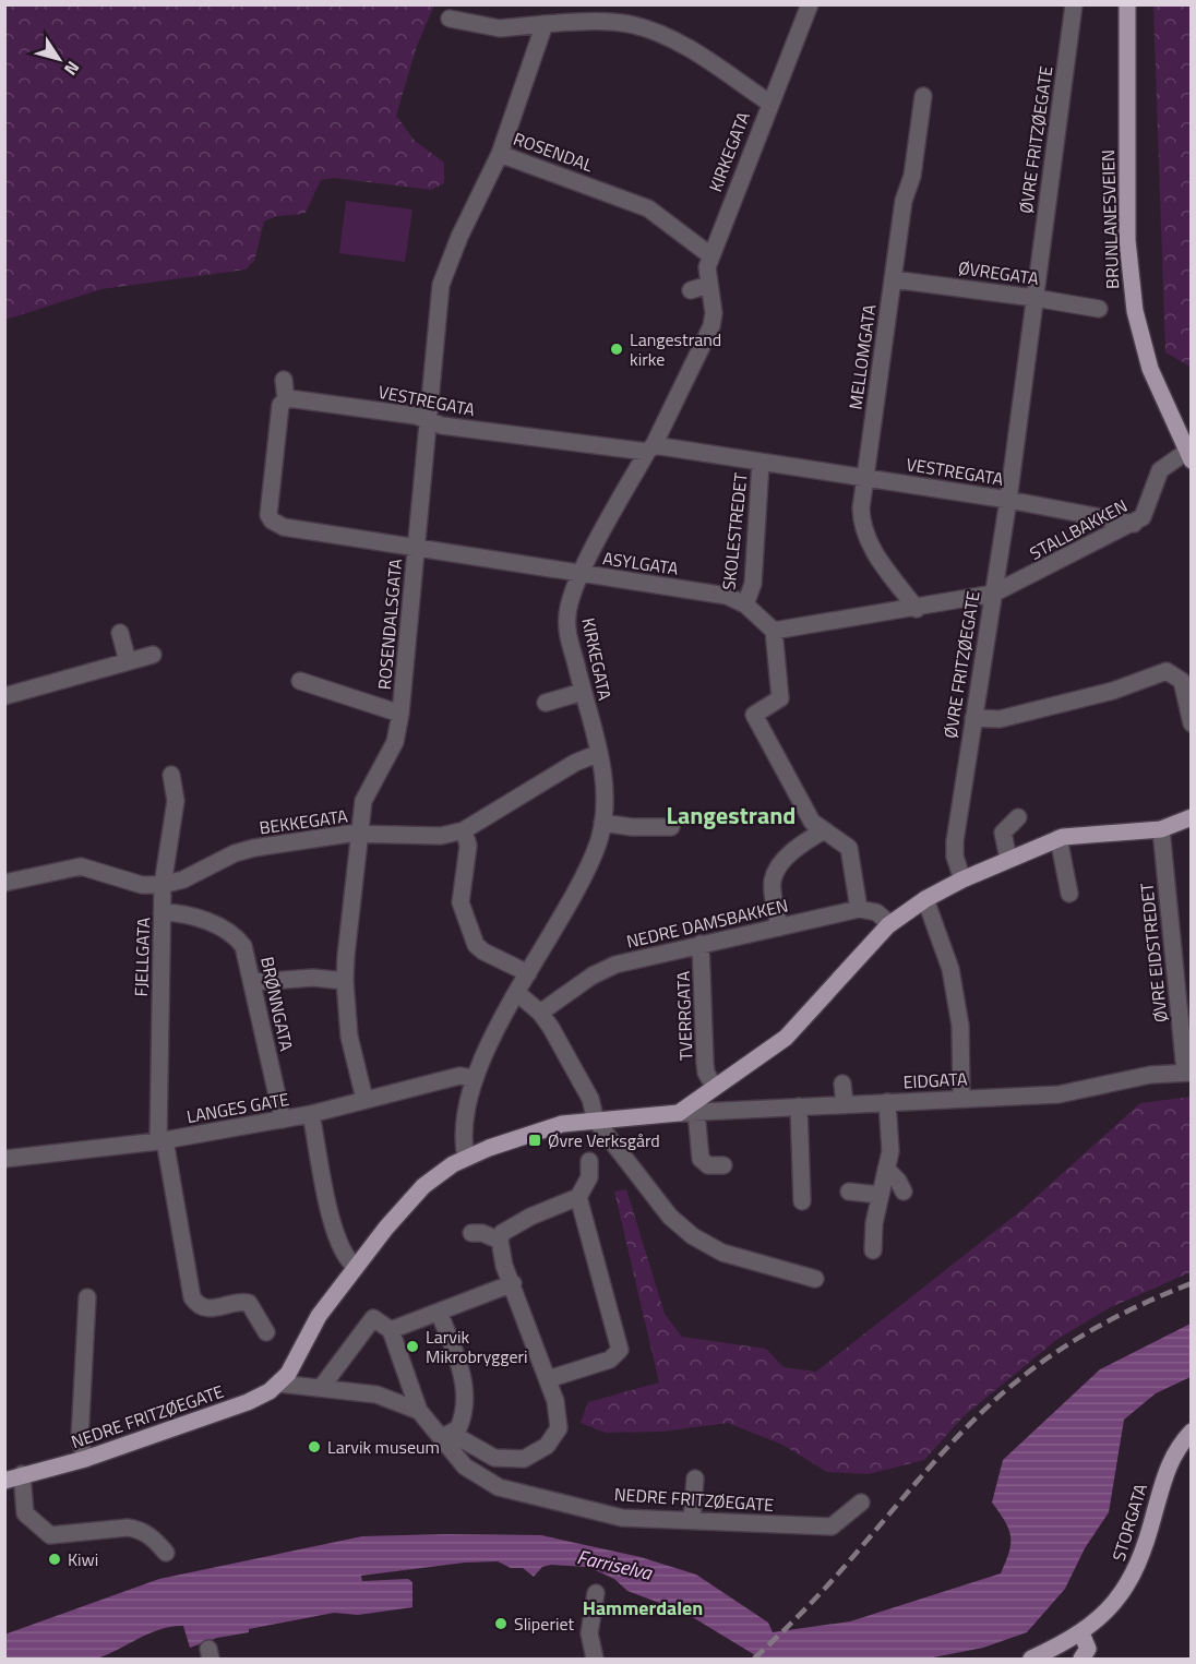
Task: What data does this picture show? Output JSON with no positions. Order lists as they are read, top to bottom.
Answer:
{
  "streets": {
    "main road": ["BRUNLANESVEIEN", "NEDRE FRITZØEGATE", "STORGATA"],
    "street": [
      "ØVRE FRITZØEGATE",
      "ROSENDAL",
      "KIRKEGATA",
      "ØVREGATA",
      "MELLOMGATA",
      "VESTREGATA",
      "STALLBAKKEN",
      "SKOLESTREDET",
      "ASYLGATA",
      "ROSENDALSGATA",
      "BEKKEGATA",
      "NEDRE DAMSBAKKEN",
      "ØVRE EIDSTREDET",
      "FJELLGATA",
      "BRØNNGATA",
      "TVERRGATA",
      "EIDGATA",
      "LANGES GATE"
    ]
  },
  "crossings": [
    ["ØVRE FRITZØEGATE", "ØVREGATA"],
    ["ØVRE FRITZØEGATE", "VESTREGATA"],
    ["ØVRE FRITZØEGATE", "STALLBAKKEN"],
    ["ROSENDAL", "KIRKEGATA"],
    ["ROSENDAL", "ROSENDALSGATA"],
    ["KIRKEGATA", "VESTREGATA"],
    ["KIRKEGATA", "ASYLGATA"],
    ["KIRKEGATA", "BEKKEGATA"],
    ["KIRKEGATA", "LANGES GATE"],
    ["KIRKEGATA", "NEDRE FRITZØEGATE"],
    ["BRUNLANESVEIEN", "STALLBAKKEN"],
    ["ØVREGATA", "MELLOMGATA"],
    ["MELLOMGATA", "VESTREGATA"],
    ["VESTREGATA", "STALLBAKKEN"],
    ["VESTREGATA", "SKOLESTREDET"],
    ["VESTREGATA", "ASYLGATA"],
    ["VESTREGATA", "ROSENDALSGATA"],
    ["SKOLESTREDET", "ASYLGATA"],
    ["ASYLGATA", "ROSENDALSGATA"],
    ["ROSENDALSGATA", "BEKKEGATA"],
    ["ROSENDALSGATA", "LANGES GATE"],
    ["BEKKEGATA", "FJELLGATA"],
    ["NEDRE DAMSBAKKEN", "TVERRGATA"],
    ["ØVRE EIDSTREDET", "EIDGATA"],
    ["FJELLGATA", "BRØNNGATA"],
    ["FJELLGATA", "LANGES GATE"],
    ["BRØNNGATA", "LANGES GATE"]
  ],
  "districts": ["Langestrand", "Hammerdalen"],
  "water": ["Farriselva"],
  "places": {
    "other": [
      "Langestrand kirke",
      "Larvik Mikrobryggeri",
      "Larvik museum",
      "Kiwi",
      "Sliperiet"
    ],
    "transit": ["Øvre Verksgård"]
  },
  "north": "bottom right"
}
